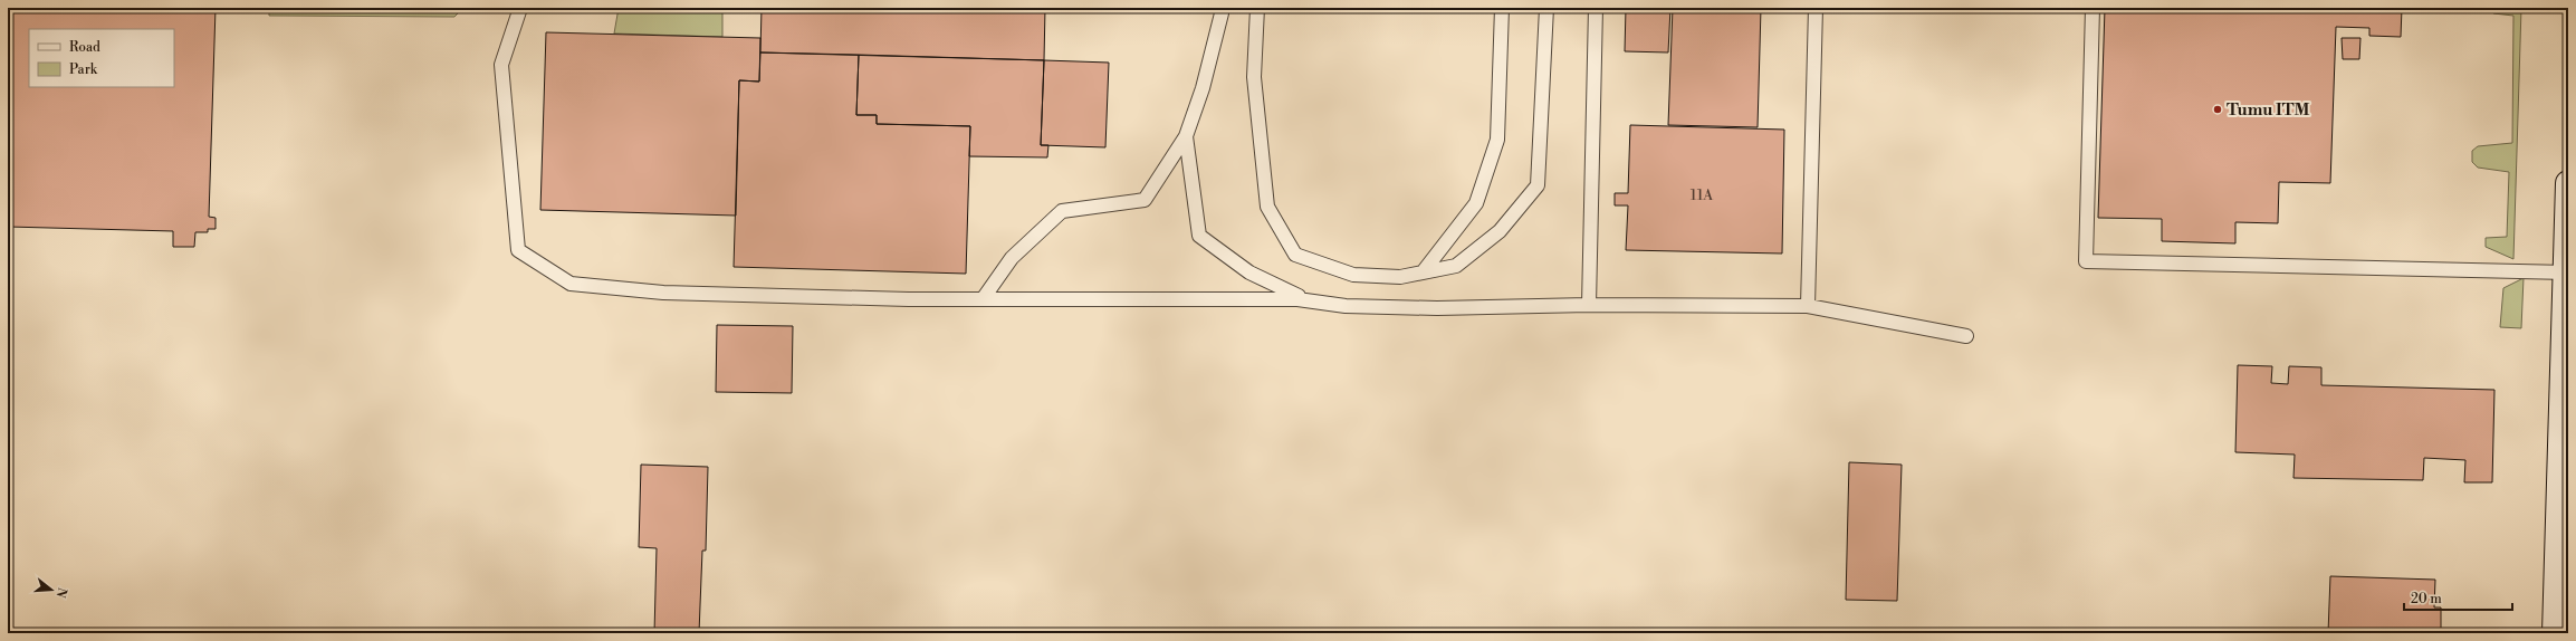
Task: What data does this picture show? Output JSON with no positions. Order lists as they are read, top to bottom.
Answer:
{
  "places": ["Tumu ITM"],
  "house_numbers": ["11A"],
  "legend": ["Road", "Park"],
  "scale_bar": "20 m",
  "north": "right"
}
